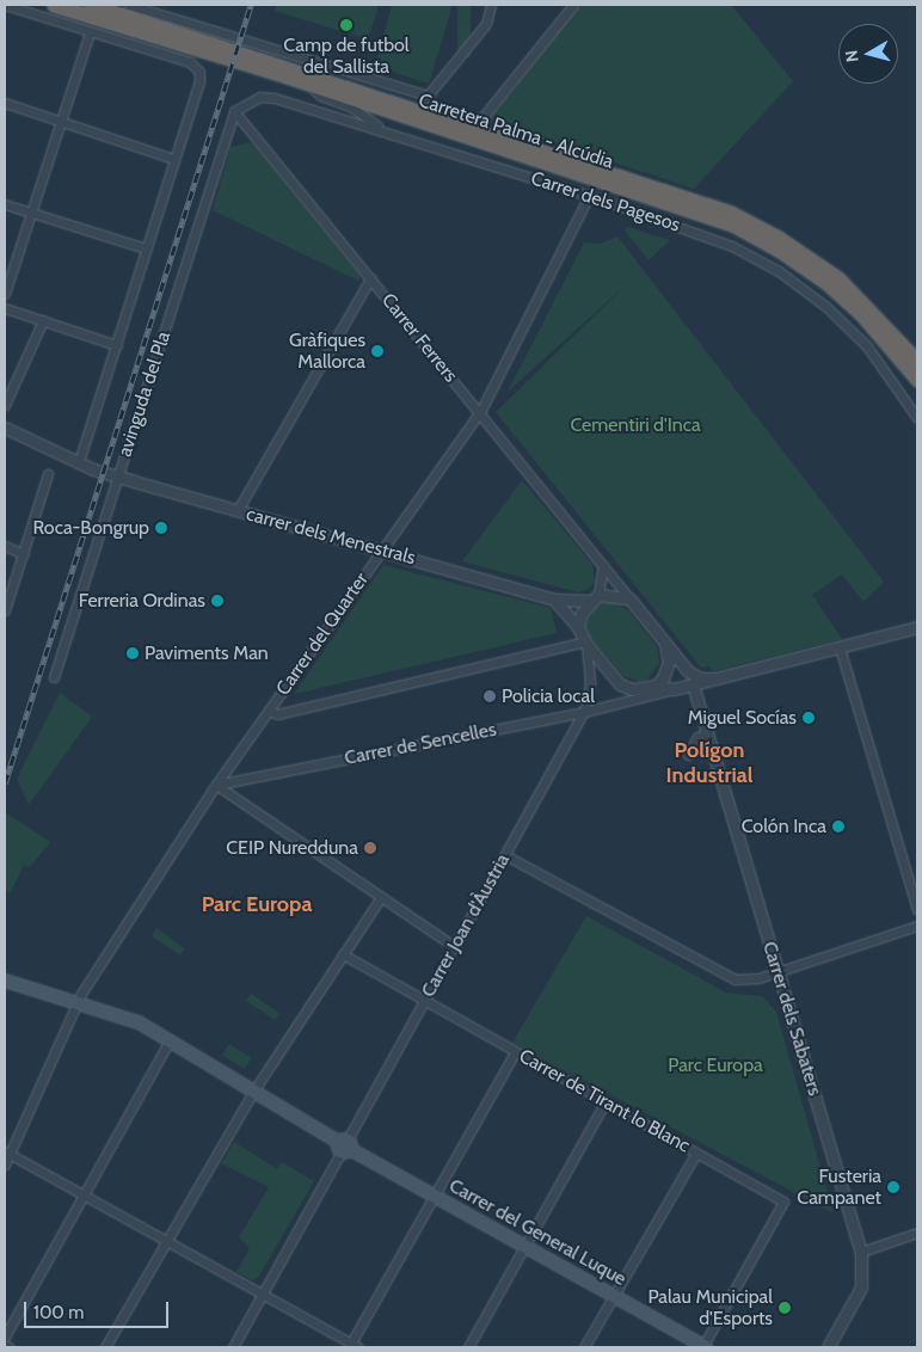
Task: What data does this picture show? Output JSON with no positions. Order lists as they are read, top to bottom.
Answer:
{
  "streets": {
    "highway": ["Carretera Palma - Alcúdia"],
    "main road": ["Carrer del General Luque"],
    "street": [
      "Carrer dels Pagesos",
      "Carrer Ferrers",
      "avinguda del Pla",
      "carrer dels Menestrals",
      "Carrer del Quarter",
      "Carrer de Sencelles",
      "Carrer Joan d'Àustria",
      "Carrer dels Sabaters",
      "Carrer de Tirant lo Blanc"
    ]
  },
  "crossings": [
    ["Carrer dels Pagesos", "Carrer Ferrers"],
    ["Carrer dels Pagesos", "avinguda del Pla"],
    ["Carrer dels Pagesos", "Carrer del Quarter"],
    ["Carrer Ferrers", "avinguda del Pla"],
    ["Carrer Ferrers", "carrer dels Menestrals"],
    ["Carrer Ferrers", "Carrer del Quarter"],
    ["Carrer Ferrers", "Carrer de Sencelles"],
    ["Carrer Ferrers", "Carrer Joan d'Àustria"],
    ["avinguda del Pla", "carrer dels Menestrals"],
    ["carrer dels Menestrals", "Carrer del Quarter"],
    ["carrer dels Menestrals", "Carrer de Sencelles"],
    ["carrer dels Menestrals", "Carrer Joan d'Àustria"],
    ["Carrer del Quarter", "Carrer de Sencelles"],
    ["Carrer del Quarter", "Carrer del General Luque"],
    ["Carrer de Sencelles", "Carrer Joan d'Àustria"],
    ["Carrer de Sencelles", "Carrer dels Sabaters"],
    ["Carrer Joan d'Àustria", "Carrer de Tirant lo Blanc"],
    ["Carrer Joan d'Àustria", "Carrer del General Luque"],
    ["Carrer de Tirant lo Blanc", "Carrer del General Luque"]
  ],
  "districts": ["Polígon Industrial", "Parc Europa"],
  "parks": ["Cementiri d'Inca", "Parc Europa"],
  "places": [
    "Camp de futbol del Sallista",
    "Gràfiques Mallorca",
    "Roca-Bongrup",
    "Ferreria Ordinas",
    "Paviments Man",
    "Policia local",
    "Miguel Socías",
    "Colón Inca",
    "CEIP Nuredduna",
    "Fusteria Campanet",
    "Palau Municipal d'Esports"
  ],
  "scale_bar": "100 m",
  "north": "left"
}
